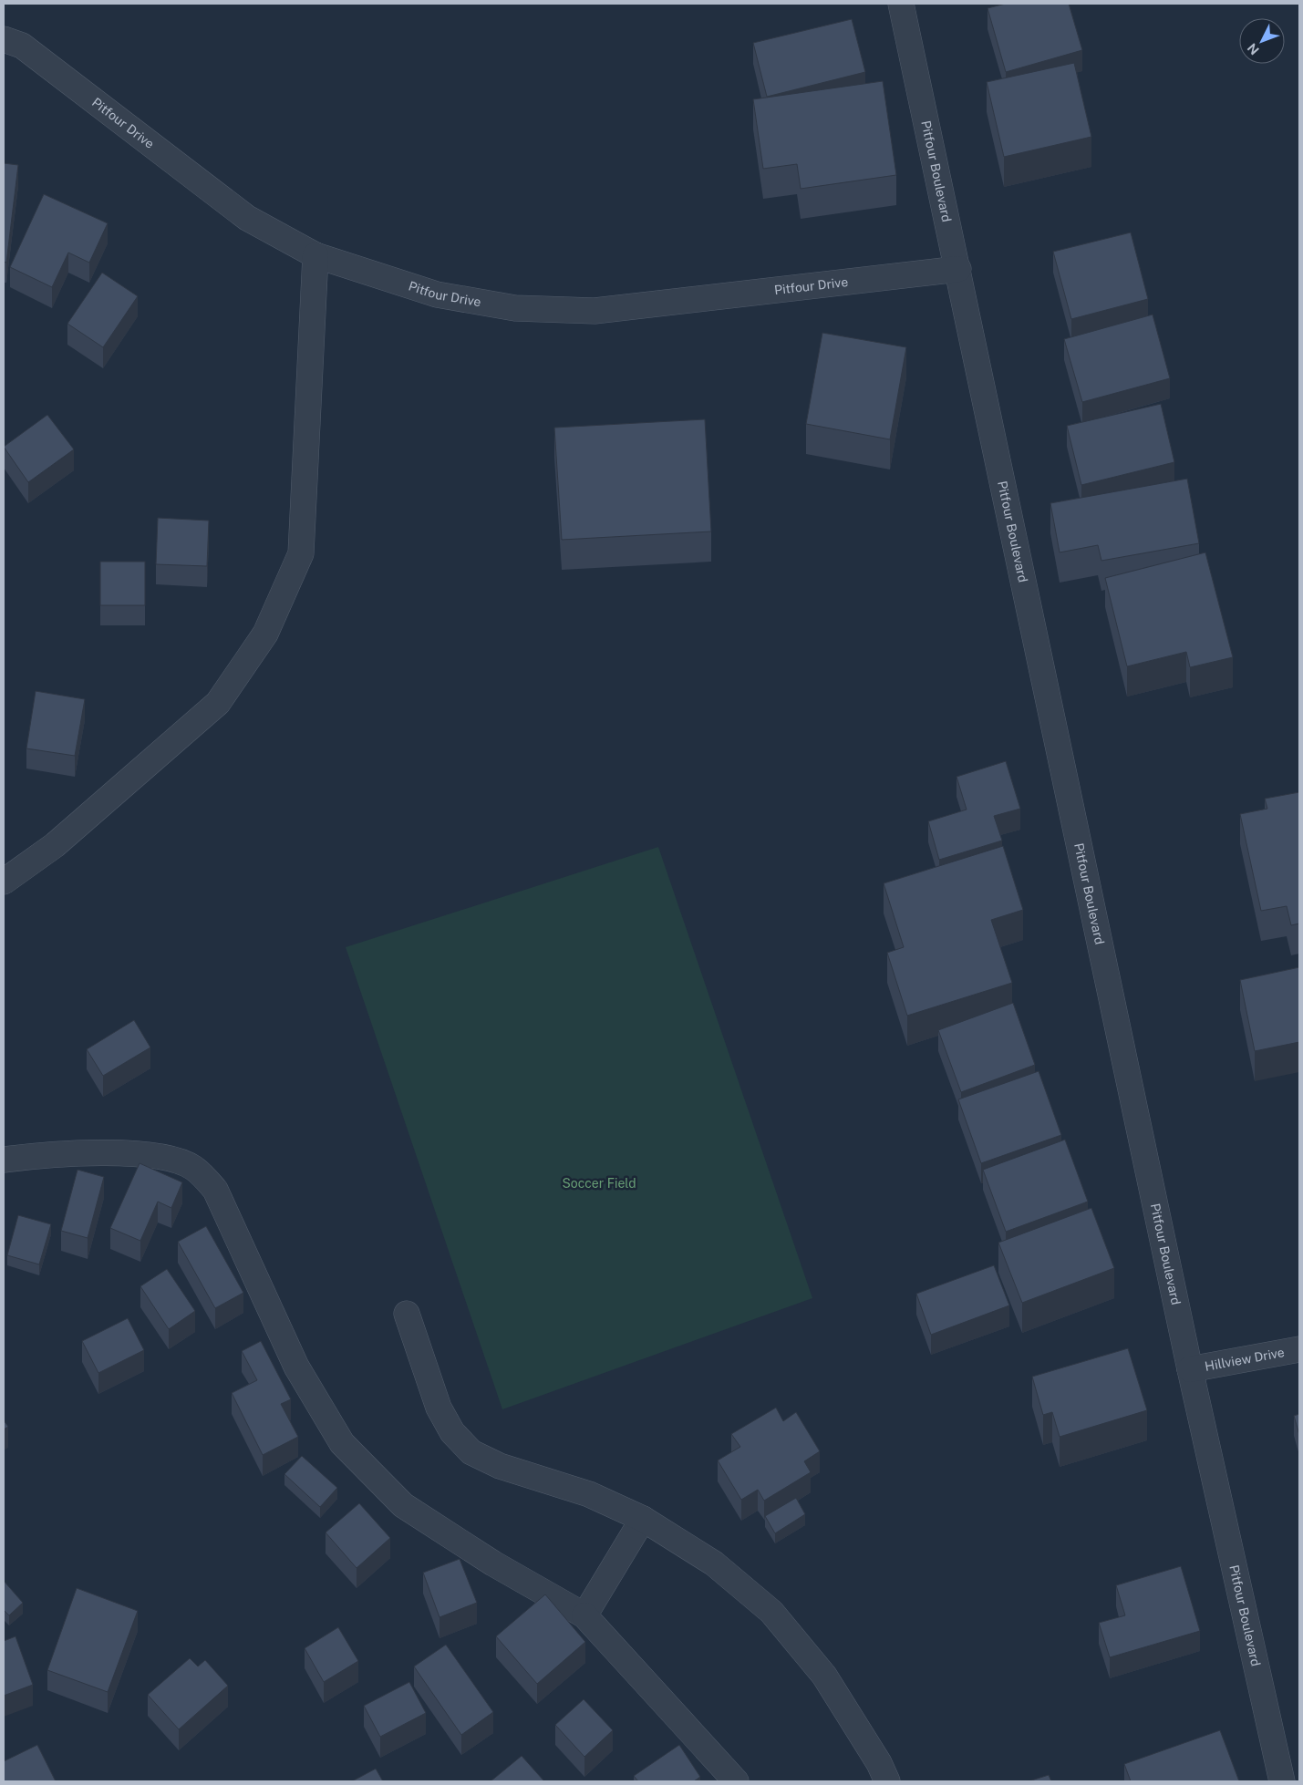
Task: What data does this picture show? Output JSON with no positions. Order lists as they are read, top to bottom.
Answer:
{
  "streets": {
    "street": ["Pitfour Drive", "Pitfour Boulevard", "Hillview Drive"]
  },
  "crossings": [
    ["Pitfour Drive", "Pitfour Boulevard"],
    ["Pitfour Boulevard", "Hillview Drive"]
  ],
  "parks": ["Soccer Field"],
  "north": "bottom left"
}
